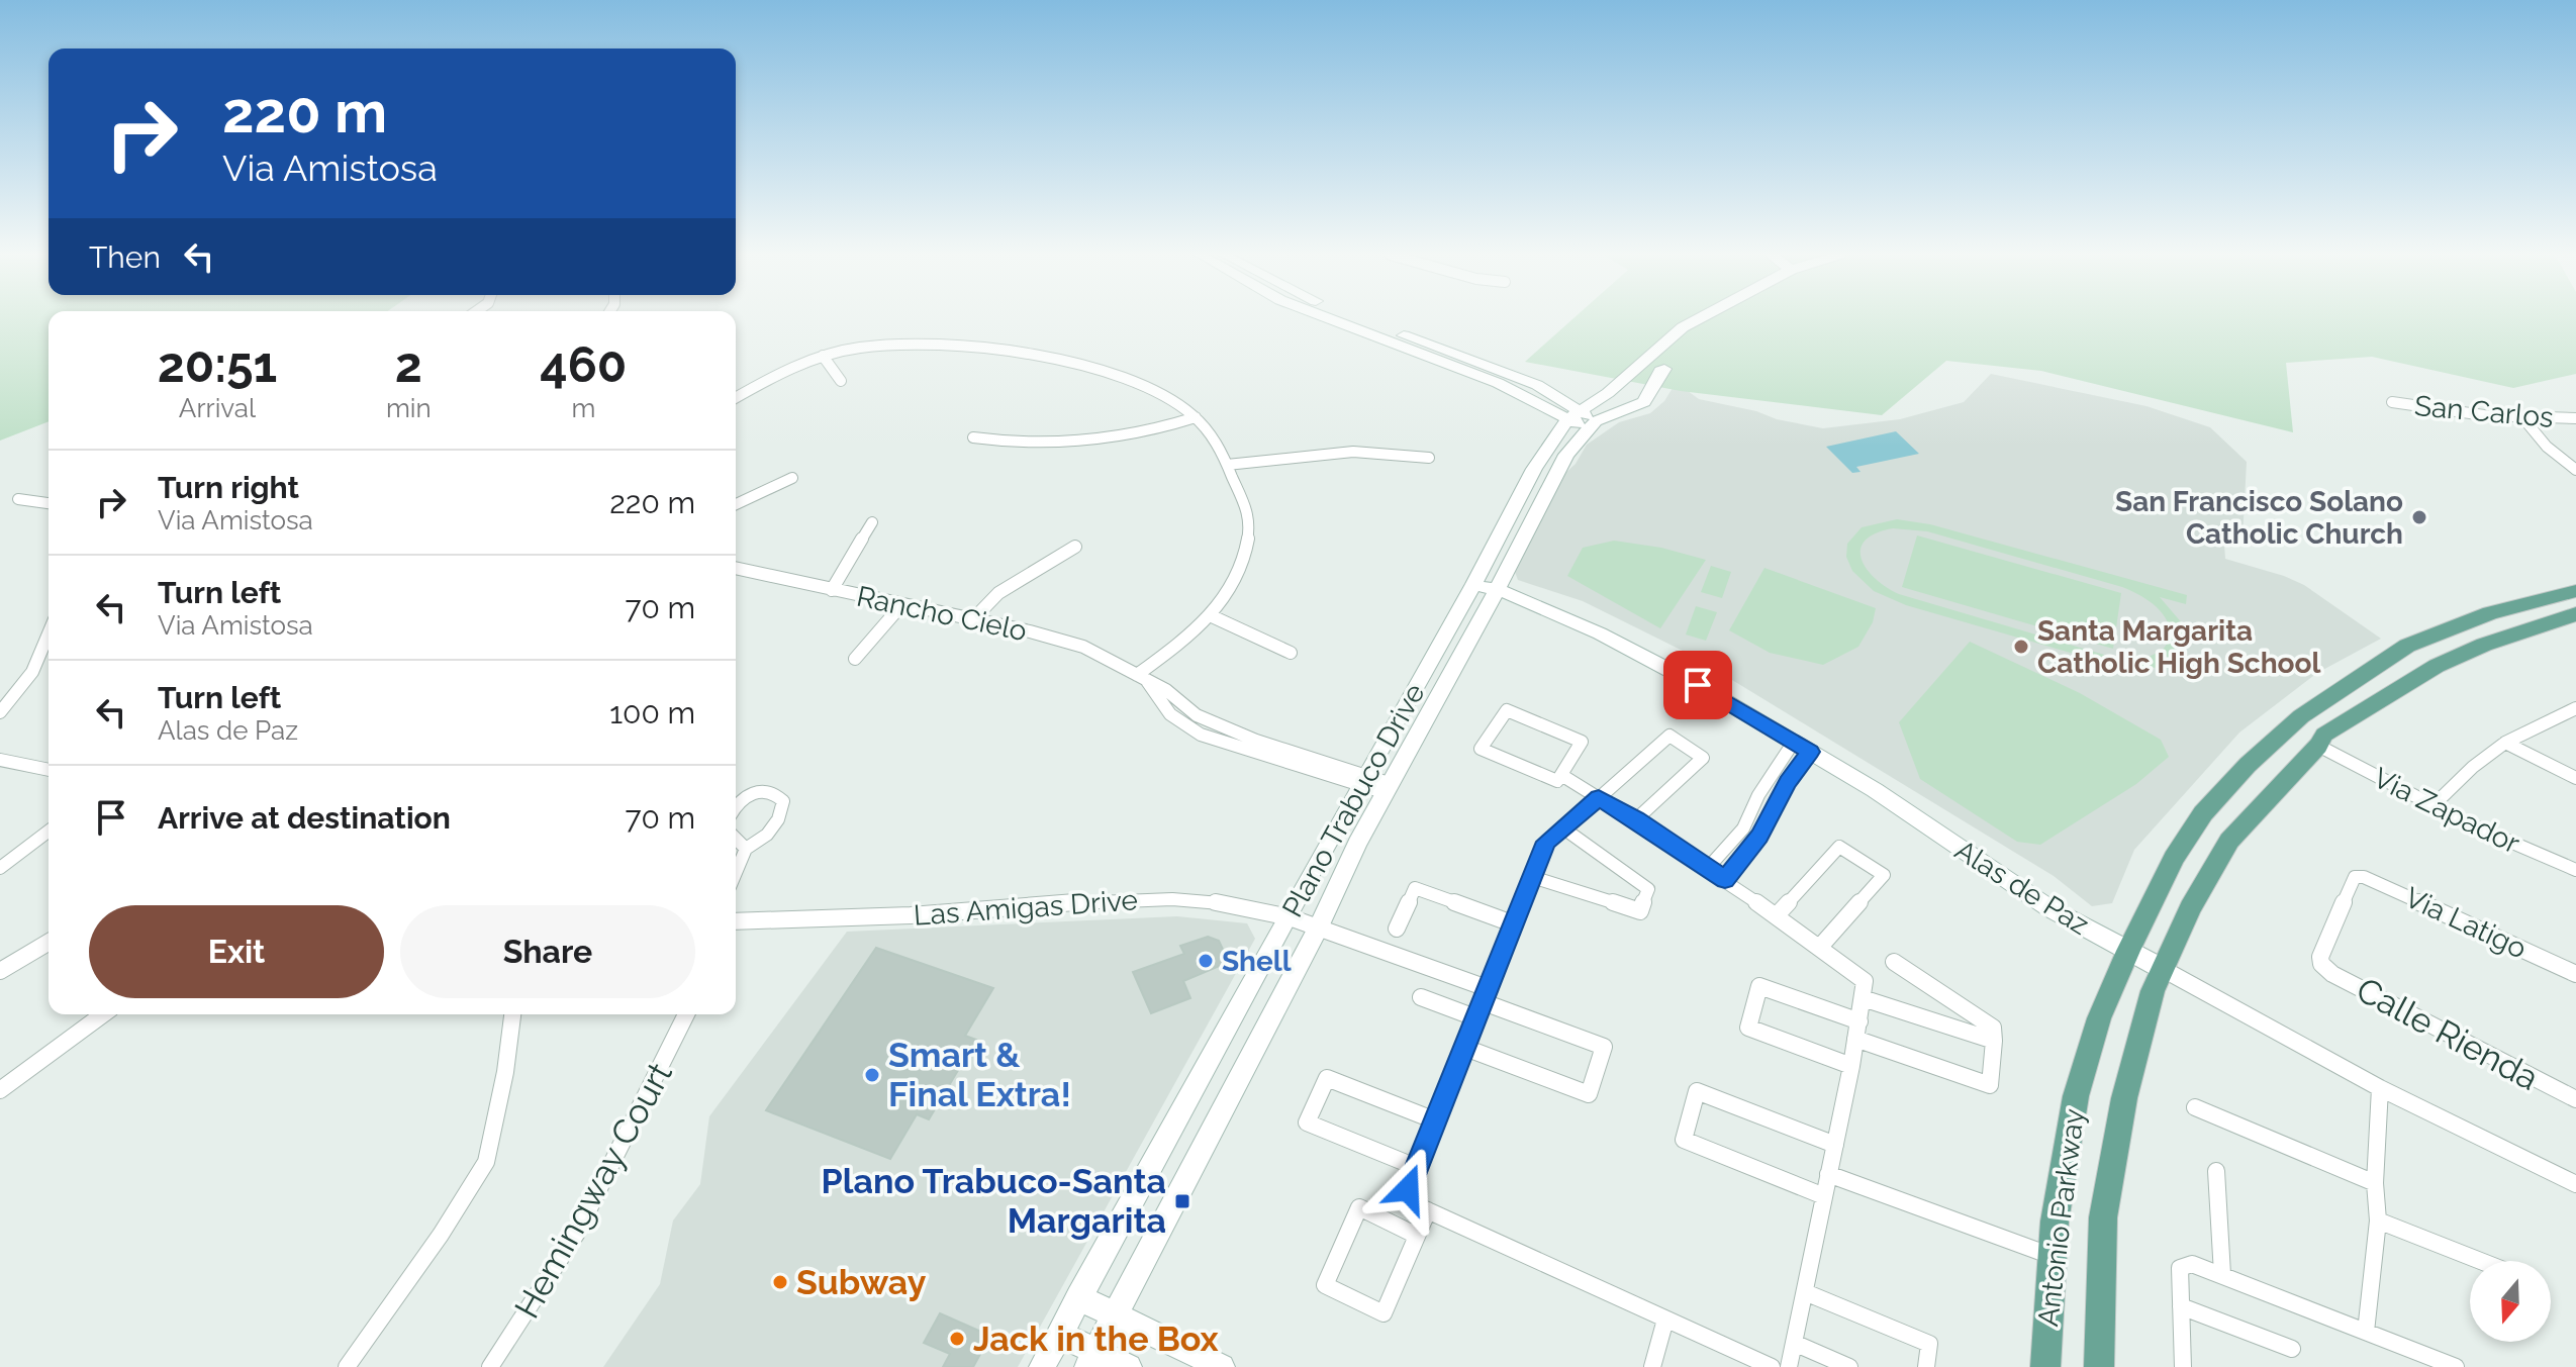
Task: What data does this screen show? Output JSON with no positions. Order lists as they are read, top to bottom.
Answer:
{
  "streets": {
    "main road": ["Antonio Parkway"],
    "street": [
      "San Carlos",
      "Rancho Cielo",
      "Plano Trabuco Drive",
      "Via Zapador",
      "Alas de Paz",
      "Las Amigas Drive",
      "Via Latigo",
      "Calle Rienda",
      "Hemingway Court"
    ]
  },
  "crossings": [
    ["Rancho Cielo", "Plano Trabuco Drive"],
    ["Plano Trabuco Drive", "Alas de Paz"],
    ["Plano Trabuco Drive", "Las Amigas Drive"],
    ["Via Zapador", "Antonio Parkway"],
    ["Alas de Paz", "Antonio Parkway"],
    ["Via Latigo", "Calle Rienda"]
  ],
  "places": {
    "other": [
      "San Francisco Solano Catholic Church",
      "Santa Margarita Catholic High School",
      "Shell",
      "Smart & Final Extra!",
      "Subway",
      "Jack in the Box"
    ],
    "transit": ["Plano Trabuco-Santa Margarita"]
  },
  "north": "bottom",
  "page": {
    "turn": ["220 m", "Via Amistosa"],
    "then": "Then",
    "eta": [
      "20:51",
      "Arrival",
      "2",
      "min",
      "460",
      "m"
    ],
    "list": [
      {
        "name": "Turn right",
        "note": "Via Amistosa",
        "value": "220 m"
      },
      {
        "name": "Turn left",
        "note": "Via Amistosa",
        "value": "70 m"
      },
      {
        "name": "Turn left",
        "note": "Alas de Paz",
        "value": "100 m"
      },
      {
        "name": "Arrive at destination",
        "value": "70 m"
      }
    ],
    "buttons": ["Exit", "Share"]
  }
}
